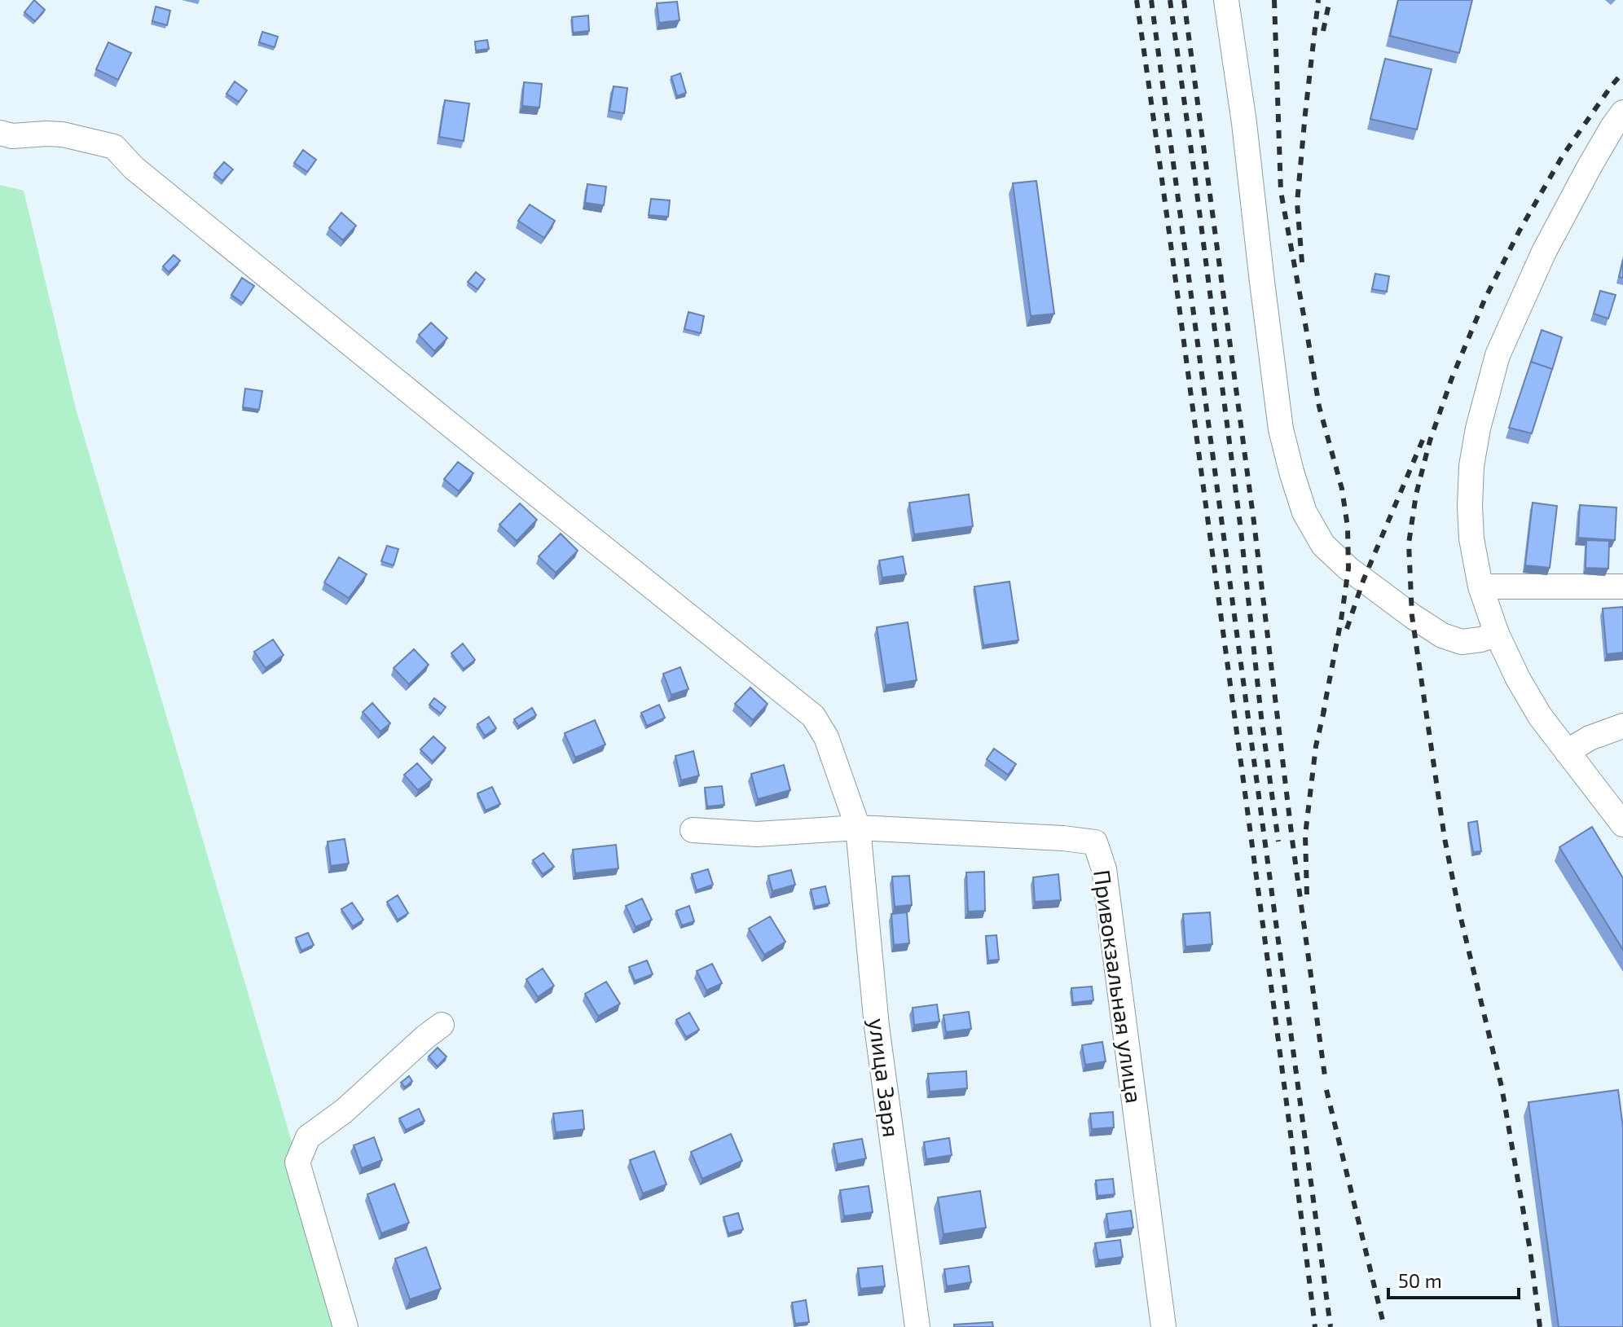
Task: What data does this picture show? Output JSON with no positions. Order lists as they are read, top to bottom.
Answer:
{
  "streets": {
    "street": ["Привокзальная улица", "улица Заря"]
  },
  "crossings": [
    ["Привокзальная улица", "улица Заря"]
  ],
  "scale_bar": "50 m"
}
